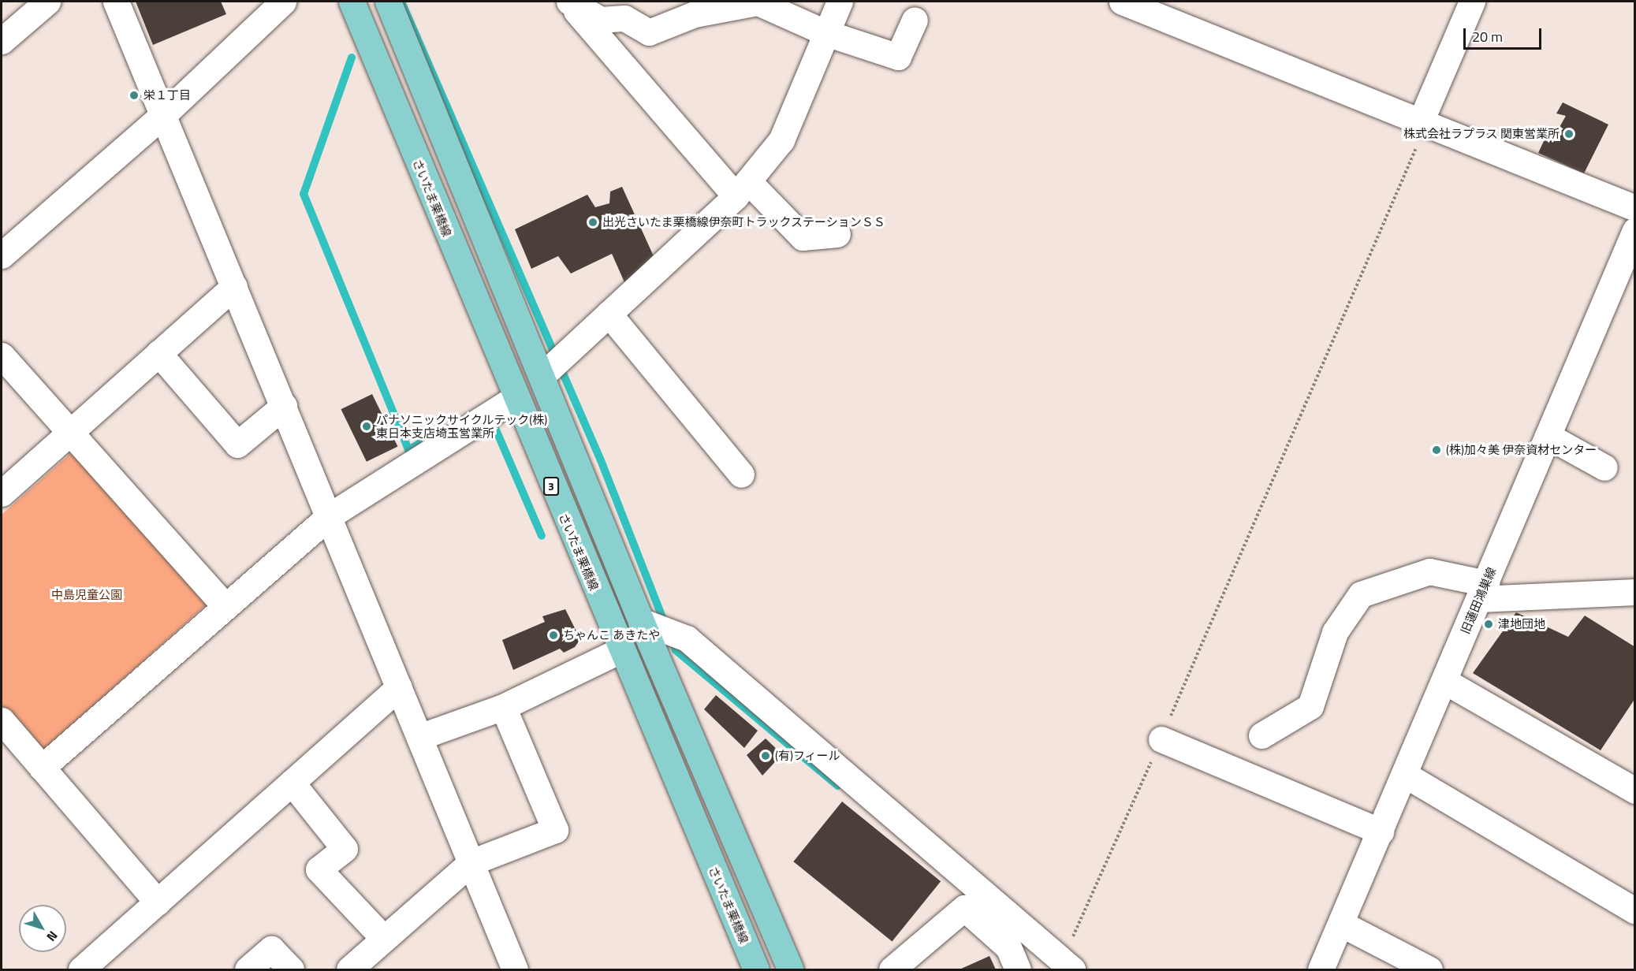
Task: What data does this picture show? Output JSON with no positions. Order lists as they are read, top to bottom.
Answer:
{
  "streets": {
    "main road": ["さいたま栗橋線", "3"],
    "street": ["旧蓮田鴻巣線"]
  },
  "parks": ["中島児童公園"],
  "places": [
    "栄１丁目",
    "株式会社ラプラス 関東営業所",
    "出光さいたま栗橋線伊奈町トラックステーションＳＳ",
    "パナソニックサイクルテック(株) 東日本支店埼玉営業所",
    "(株)加々美 伊奈資材センター",
    "津地団地",
    "ちゃんこ あきたや",
    "(有)フィール"
  ],
  "scale_bar": "20 m",
  "north": "bottom right"
}
